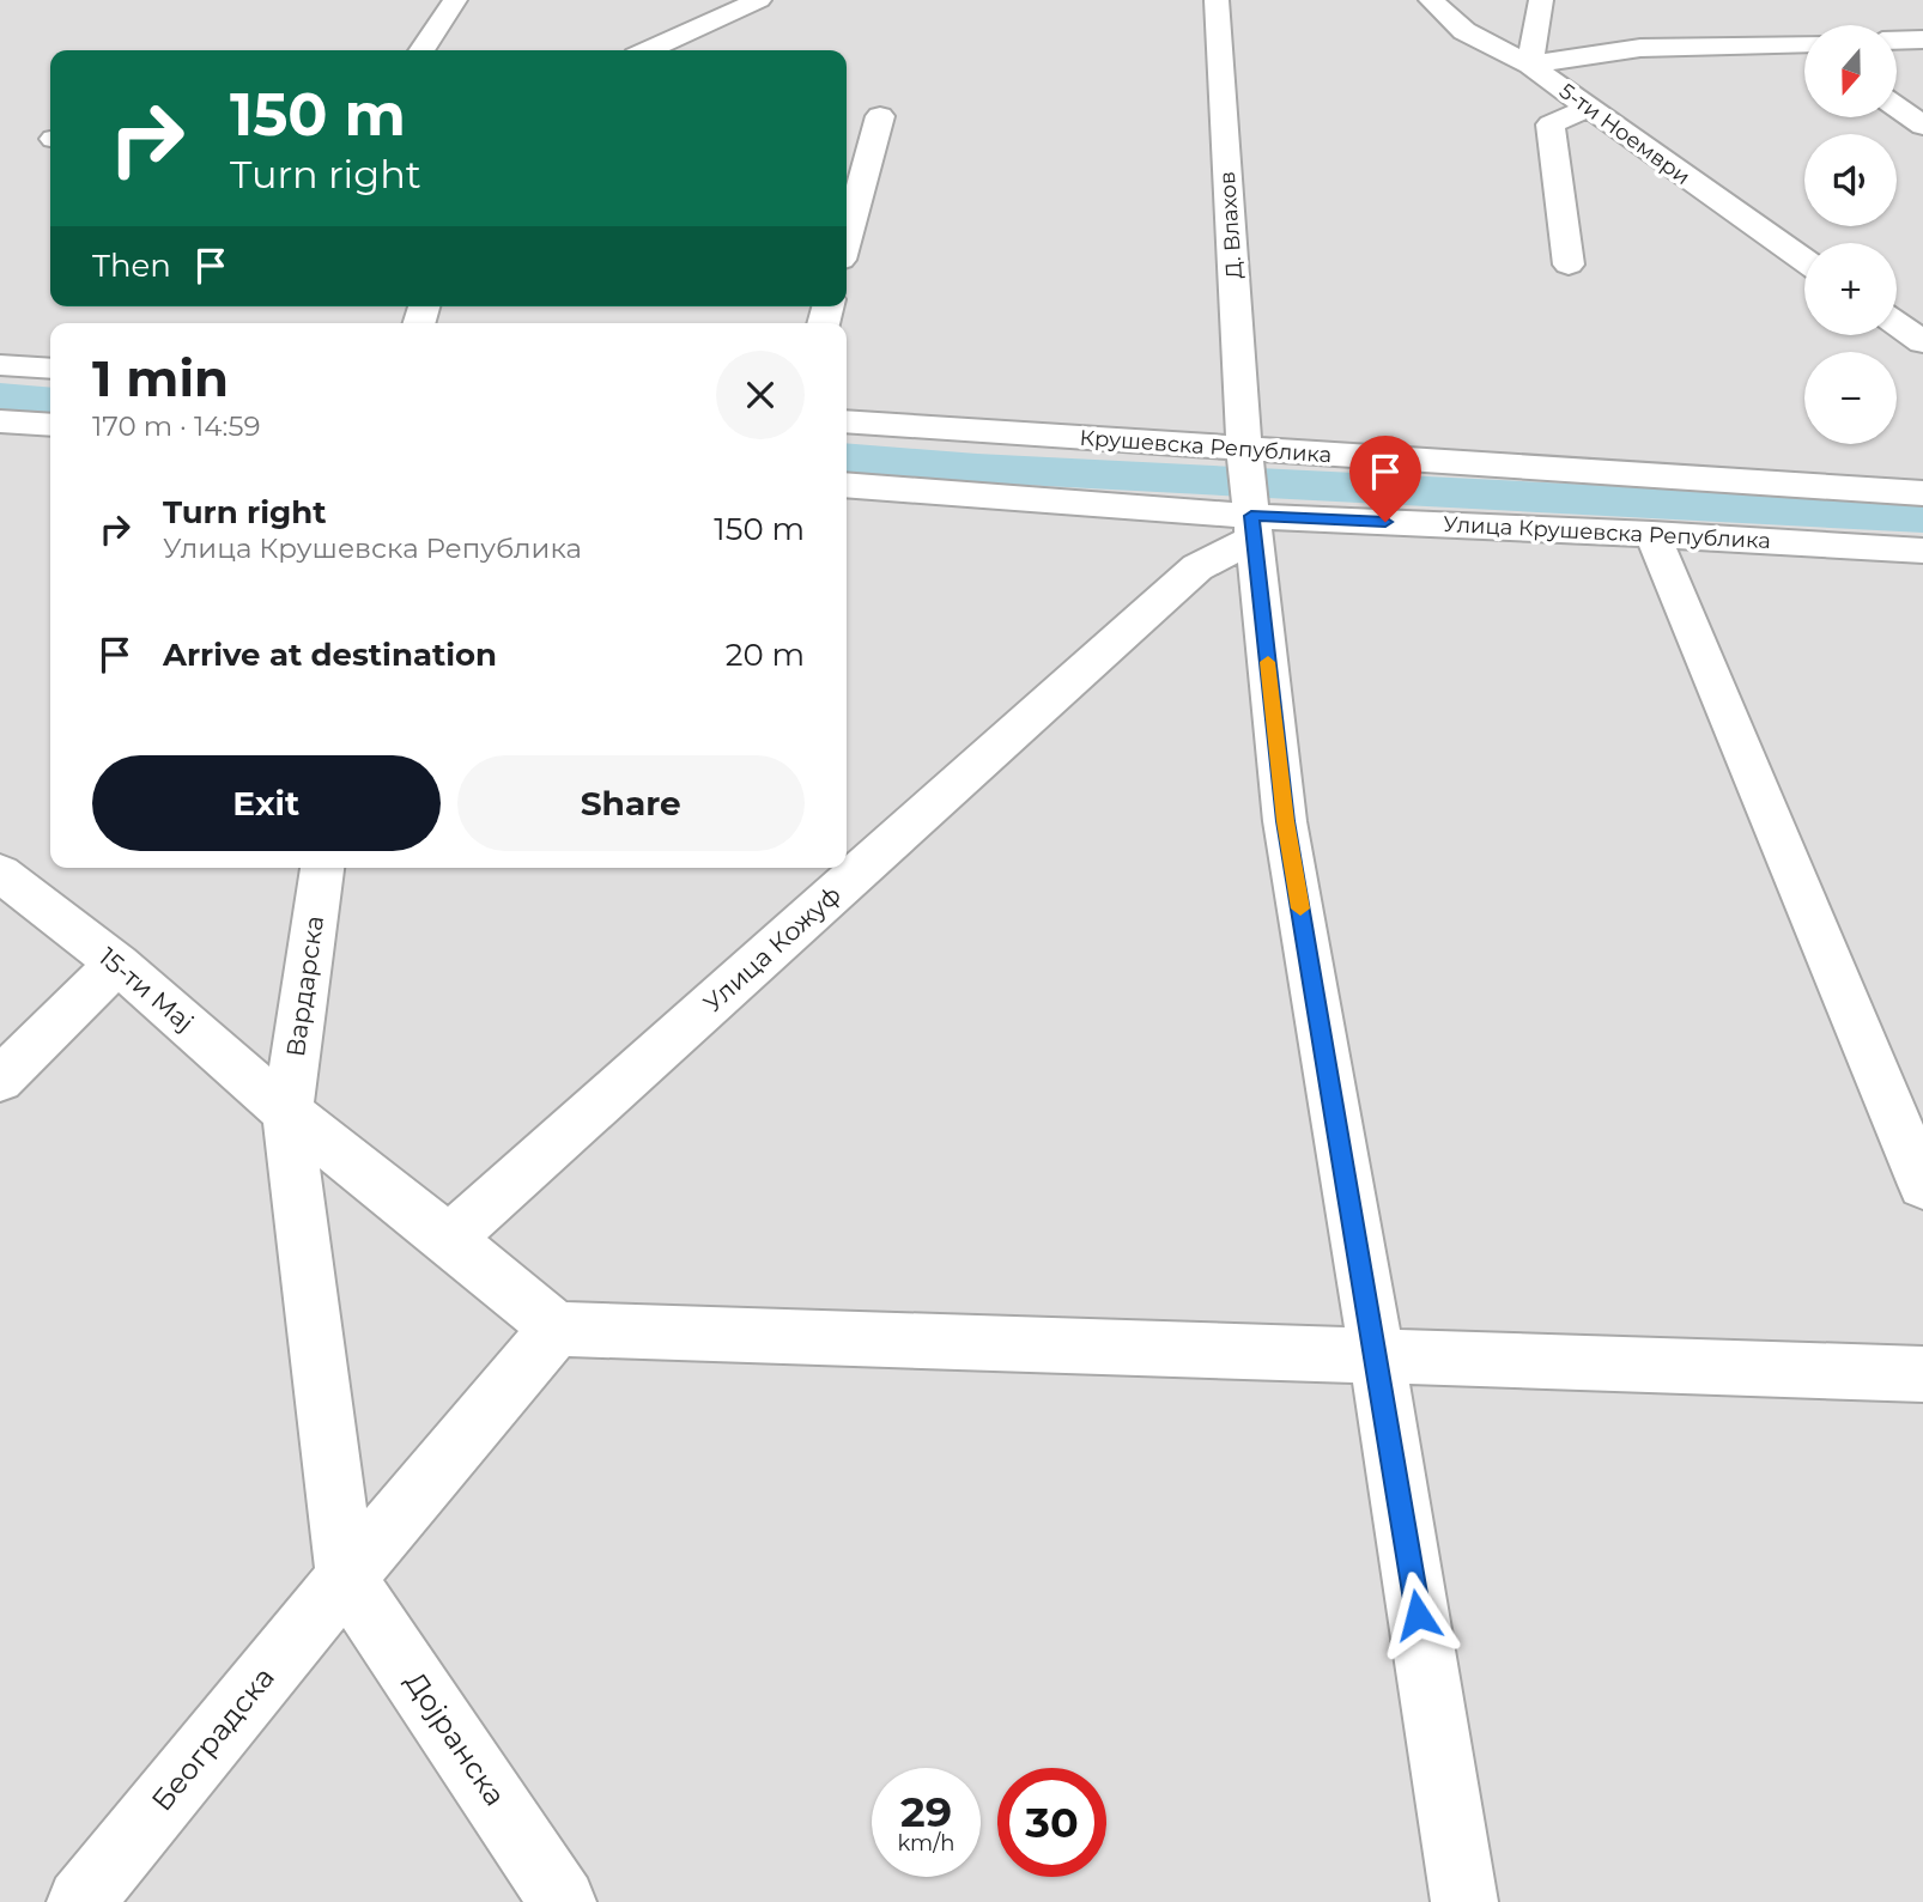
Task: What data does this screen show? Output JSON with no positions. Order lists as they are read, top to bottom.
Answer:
{
  "streets": {
    "street": [
      "5-ти Ноември",
      "Д. Влахов",
      "Крушевска Република",
      "Улица Крушевска Република",
      "Улица Кожуф",
      "Вардарска",
      "15-ти Мај",
      "Београдска",
      "Дојранска"
    ]
  },
  "crossings": [
    ["Д. Влахов", "Крушевска Република"],
    ["Д. Влахов", "Улица Крушевска Република"],
    ["Д. Влахов", "Улица Кожуф"],
    ["Улица Крушевска Република", "Улица Кожуф"],
    ["Улица Кожуф", "15-ти Мај"],
    ["Вардарска", "15-ти Мај"],
    ["Вардарска", "Београдска"],
    ["Вардарска", "Дојранска"],
    ["15-ти Мај", "Београдска"],
    ["Београдска", "Дојранска"]
  ],
  "north": "bottom",
  "page": {
    "map_buttons": ["+", "−"],
    "turn": ["150 m", "Turn right"],
    "then": "Then",
    "heading": ["1 min", "170 m · 14:59"],
    "list": [
      {
        "name": "Turn right",
        "note": "Улица Крушевска Република",
        "value": "150 m"
      },
      {
        "name": "Arrive at destination",
        "value": "20 m"
      }
    ],
    "buttons": ["Exit", "Share"],
    "speed": "29 km/h",
    "limit": "30"
  }
}
